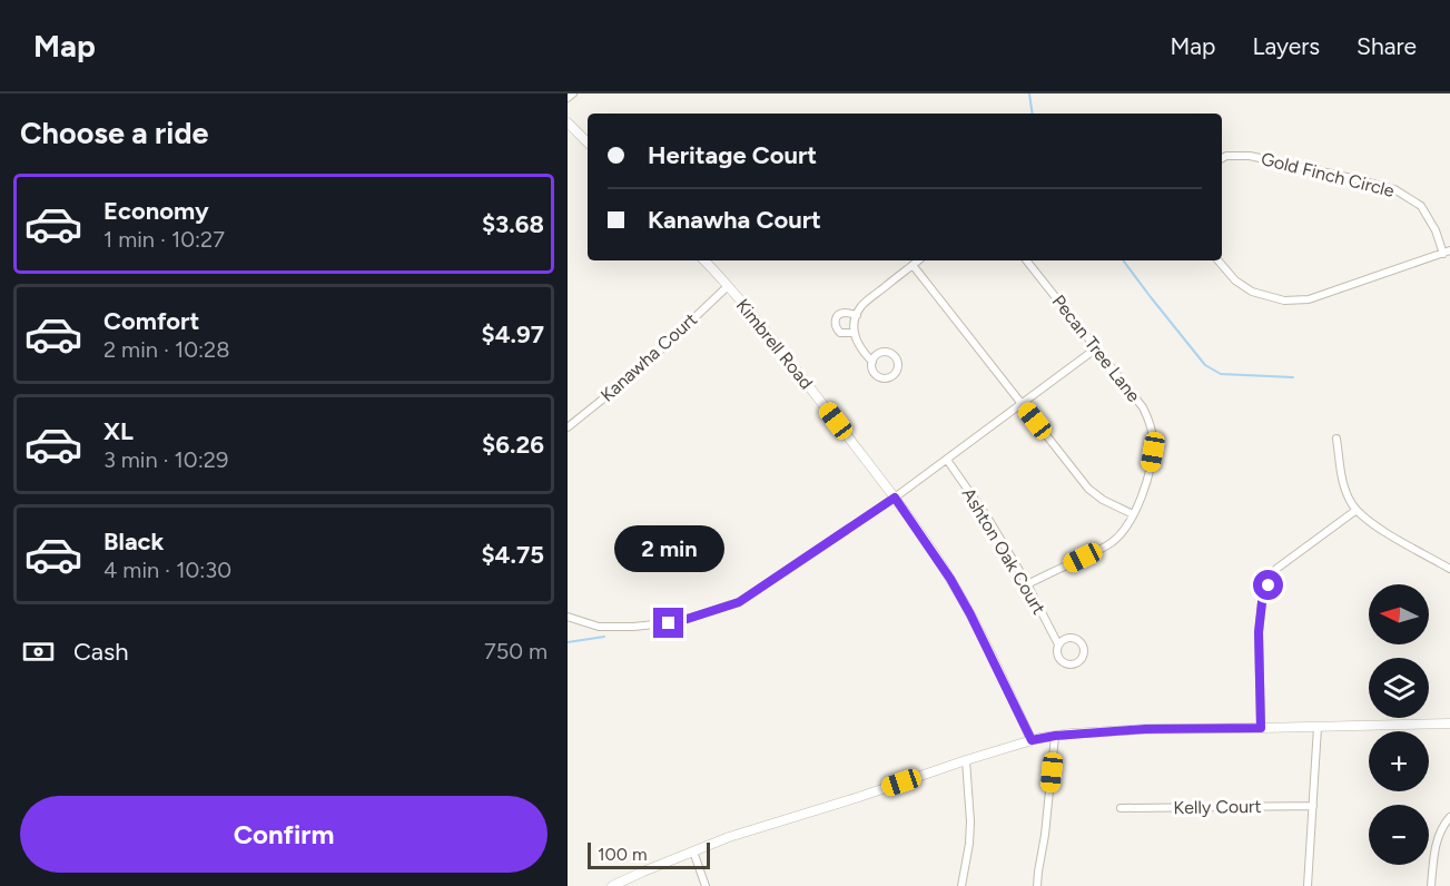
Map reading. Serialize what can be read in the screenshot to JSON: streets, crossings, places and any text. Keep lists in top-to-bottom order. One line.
{"streets":{"street":["Gold Finch Circle","Kimbrell Road","Pecan Tree Lane","Kanawha Court","Ashton Oak Court","Kelly Court"]},"crossings":[["Kimbrell Road","Kanawha Court"],["Pecan Tree Lane","Ashton Oak Court"]],"scale_bar":"100 m","north":"left","page":{"header":"Map","nav":["Map","Layers","Share"],"heading":"Choose a ride","banner":["Heritage Court","Kanawha Court"],"list":[{"name":"Economy","note":"1 min · 10:27","value":"$3.68"},{"name":"Comfort","note":"2 min · 10:28","value":"$4.97"},{"name":"XL","note":"3 min · 10:29","value":"$6.26"},{"name":"Black","note":"4 min · 10:30","value":"$4.75"}],"bubble":"2 min","map_buttons":["+","−"],"pay":["Cash","750 m"],"buttons":"Confirm","scale":"100 m"}}
